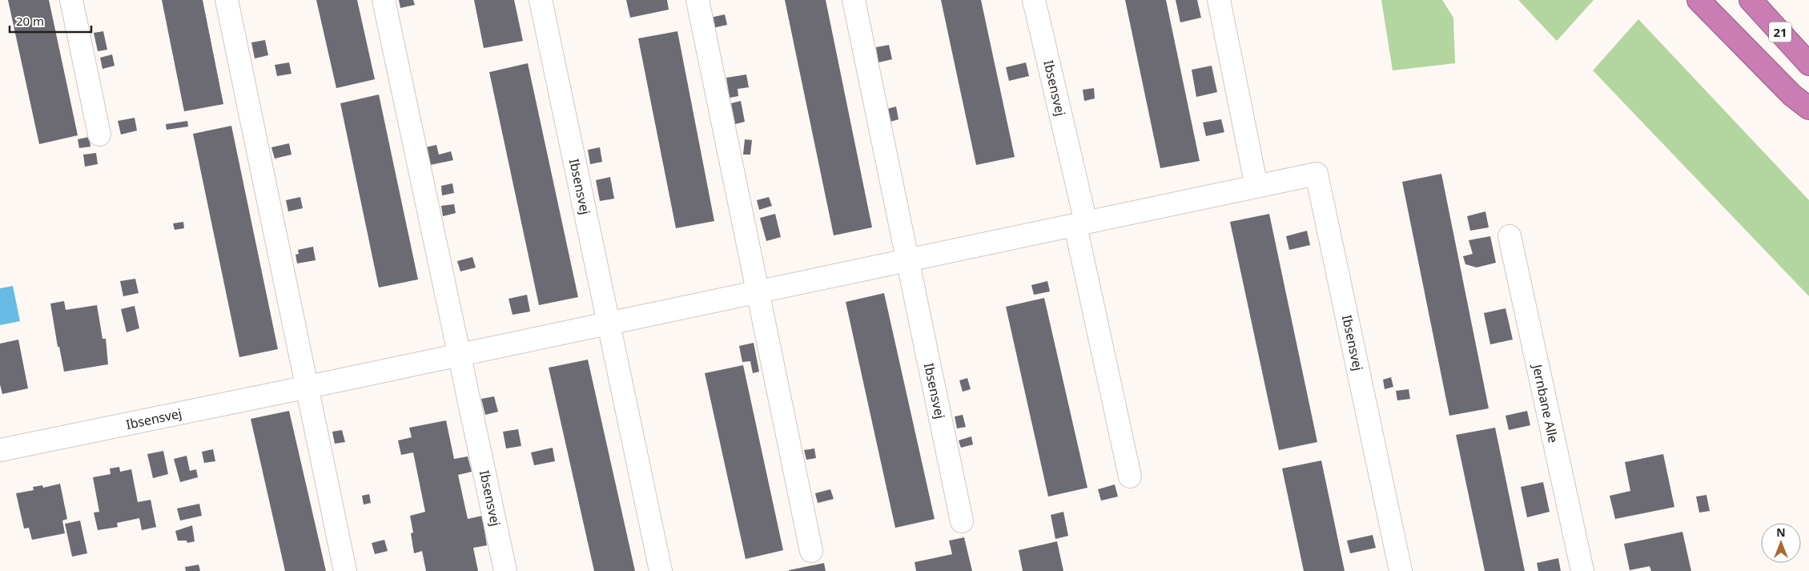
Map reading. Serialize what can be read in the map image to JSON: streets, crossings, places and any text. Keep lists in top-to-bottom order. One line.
{"streets":{"highway":["21"],"street":["Ibsensvej","Jernbane Alle"]},"scale_bar":"20 m","north":"top"}
